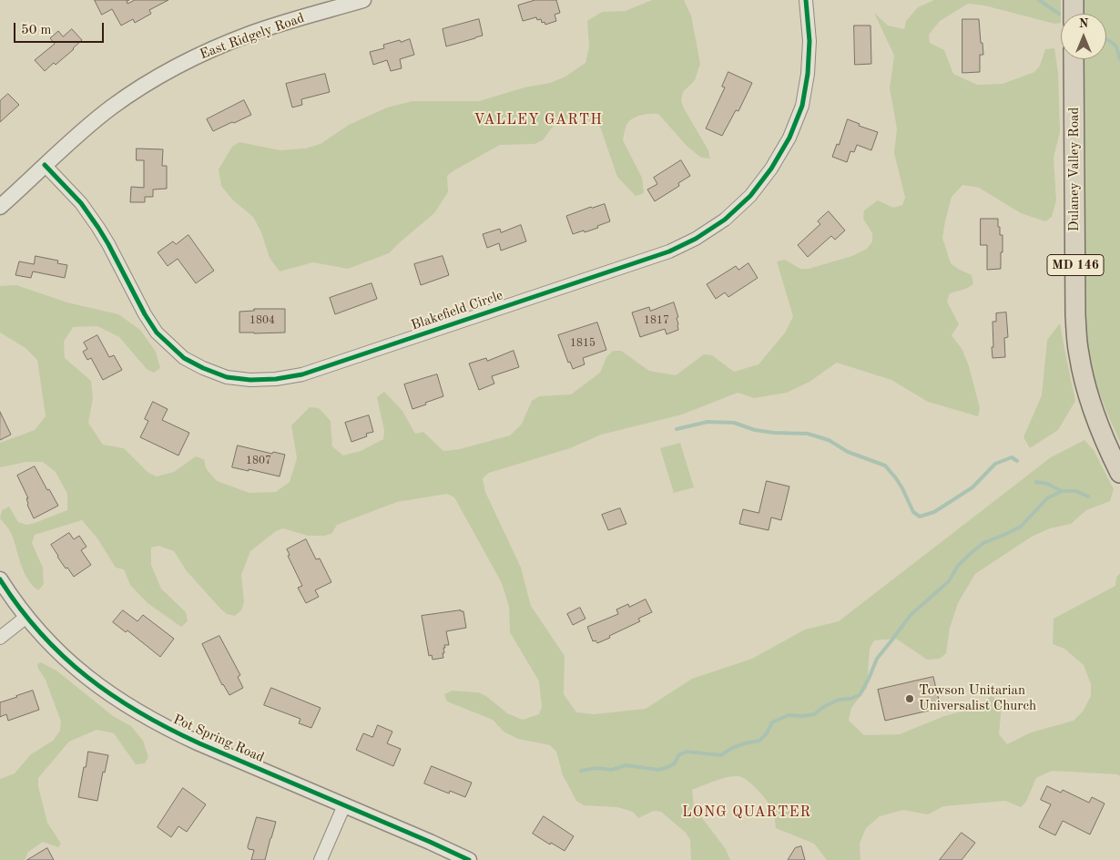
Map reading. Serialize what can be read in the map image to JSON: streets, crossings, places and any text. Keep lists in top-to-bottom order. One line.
{"streets":{"main road":["Dulaney Valley Road","MD 146"],"street":["East Ridgely Road","Blakefield Circle","Pot Spring Road"]},"crossings":[["East Ridgely Road","Blakefield Circle"]],"districts":["VALLEY GARTH","LONG QUARTER"],"places":["Towson Unitarian Universalist Church"],"house_numbers":["1804","1817","1815","1807"],"scale_bar":"50 m","north":"top"}
